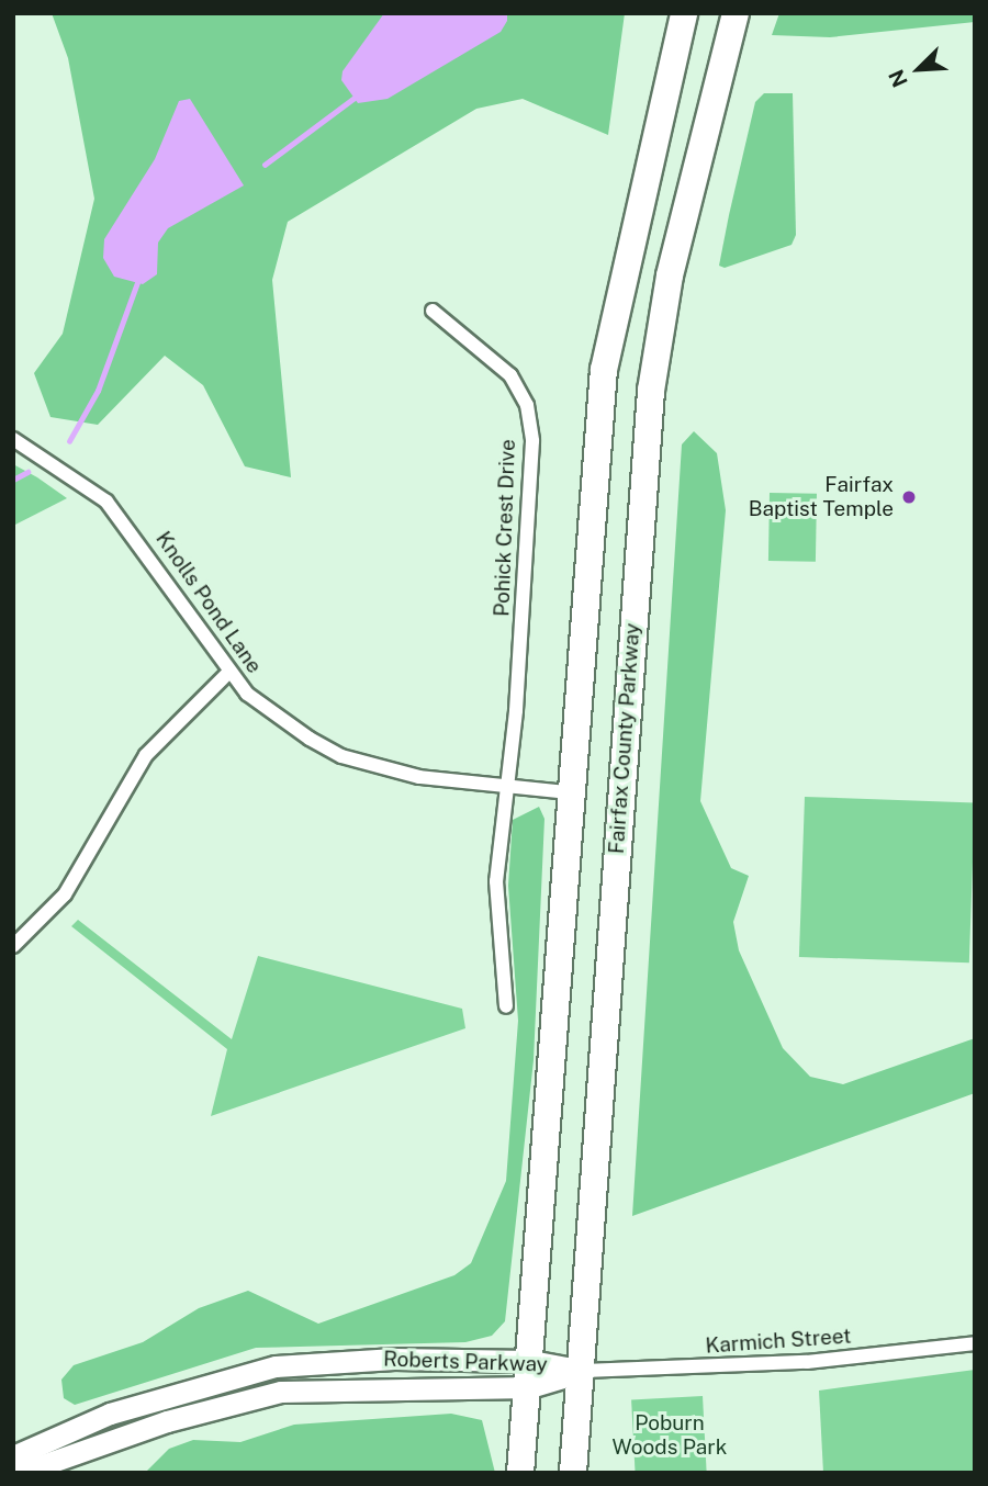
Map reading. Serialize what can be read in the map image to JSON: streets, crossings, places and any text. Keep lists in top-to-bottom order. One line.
{"streets":{"highway":["Fairfax County Parkway"],"main road":["Roberts Parkway"],"street":["Pohick Crest Drive","Knolls Pond Lane","Karmich Street"]},"crossings":[["Pohick Crest Drive","Knolls Pond Lane"],["Fairfax County Parkway","Karmich Street"],["Fairfax County Parkway","Roberts Parkway"],["Karmich Street","Roberts Parkway"]],"parks":["Poburn Woods Park"],"places":["Fairfax Baptist Temple"],"north":"bottom left"}
